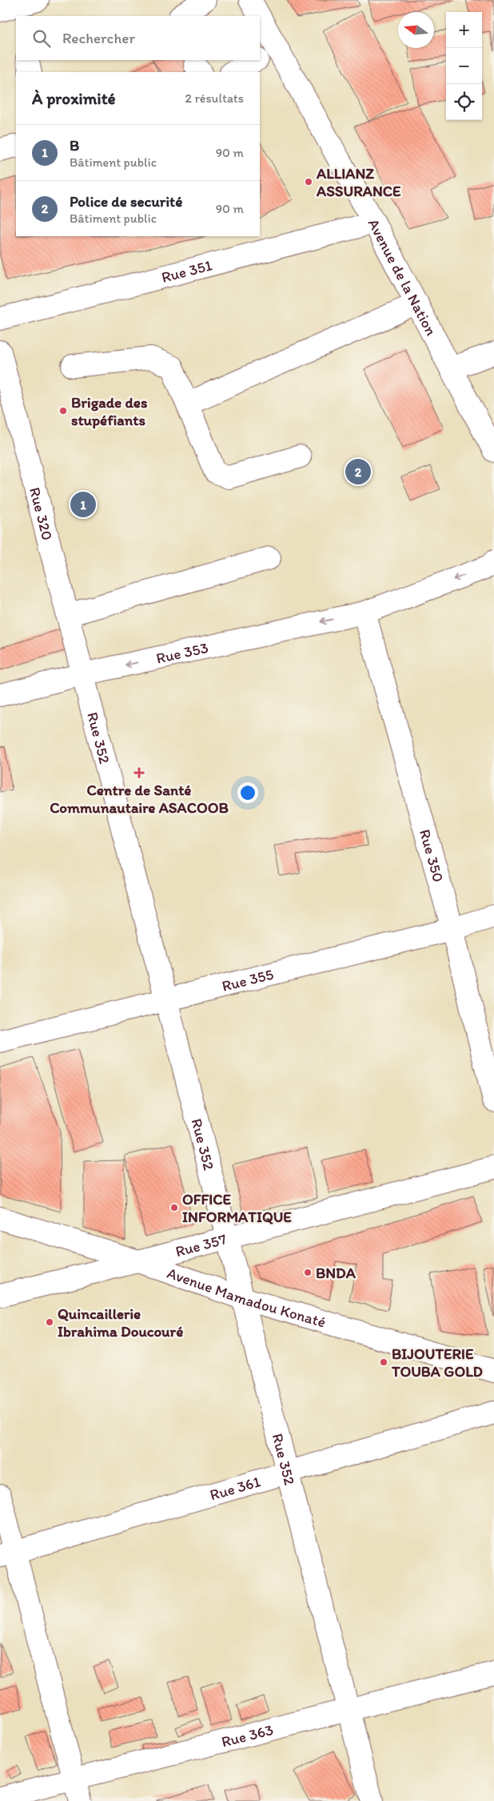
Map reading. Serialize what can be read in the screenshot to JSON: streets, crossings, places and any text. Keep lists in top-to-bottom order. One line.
{"streets":{"street":["Rue 351","Avenue de la Nation","Rue 320","Rue 353","Rue 352","Rue 350","Rue 355","Rue 357","Avenue Mamadou Konaté","Rue 361","Rue 363"]},"crossings":[["Rue 351","Avenue de la Nation"],["Rue 320","Rue 353"],["Rue 320","Rue 352"],["Rue 353","Rue 352"],["Rue 353","Rue 350"],["Rue 352","Rue 355"],["Rue 352","Rue 357"],["Rue 352","Avenue Mamadou Konaté"],["Rue 352","Rue 361"],["Rue 352","Rue 363"],["Rue 350","Rue 355"],["Rue 357","Avenue Mamadou Konaté"]],"places":{"other":["ALLIANZ ASSURANCE","Brigade des stupéfiants","OFFICE INFORMATIQUE","BNDA","Quincaillerie Ibrahima Doucouré","BIJOUTERIE TOUBA GOLD"],"health":["Centre de Santé Communautaire ASACOOB"]},"north":"left","page":{"map_buttons":["+","−"],"search":"Rechercher","heading":["À proximité","2 résultats"],"list":[{"mark":"1","name":"B","note":"Bâtiment public","value":"90 m"},{"mark":"2","name":"Police de securité","note":"Bâtiment public","value":"90 m"}],"pins":["2","1"]}}
